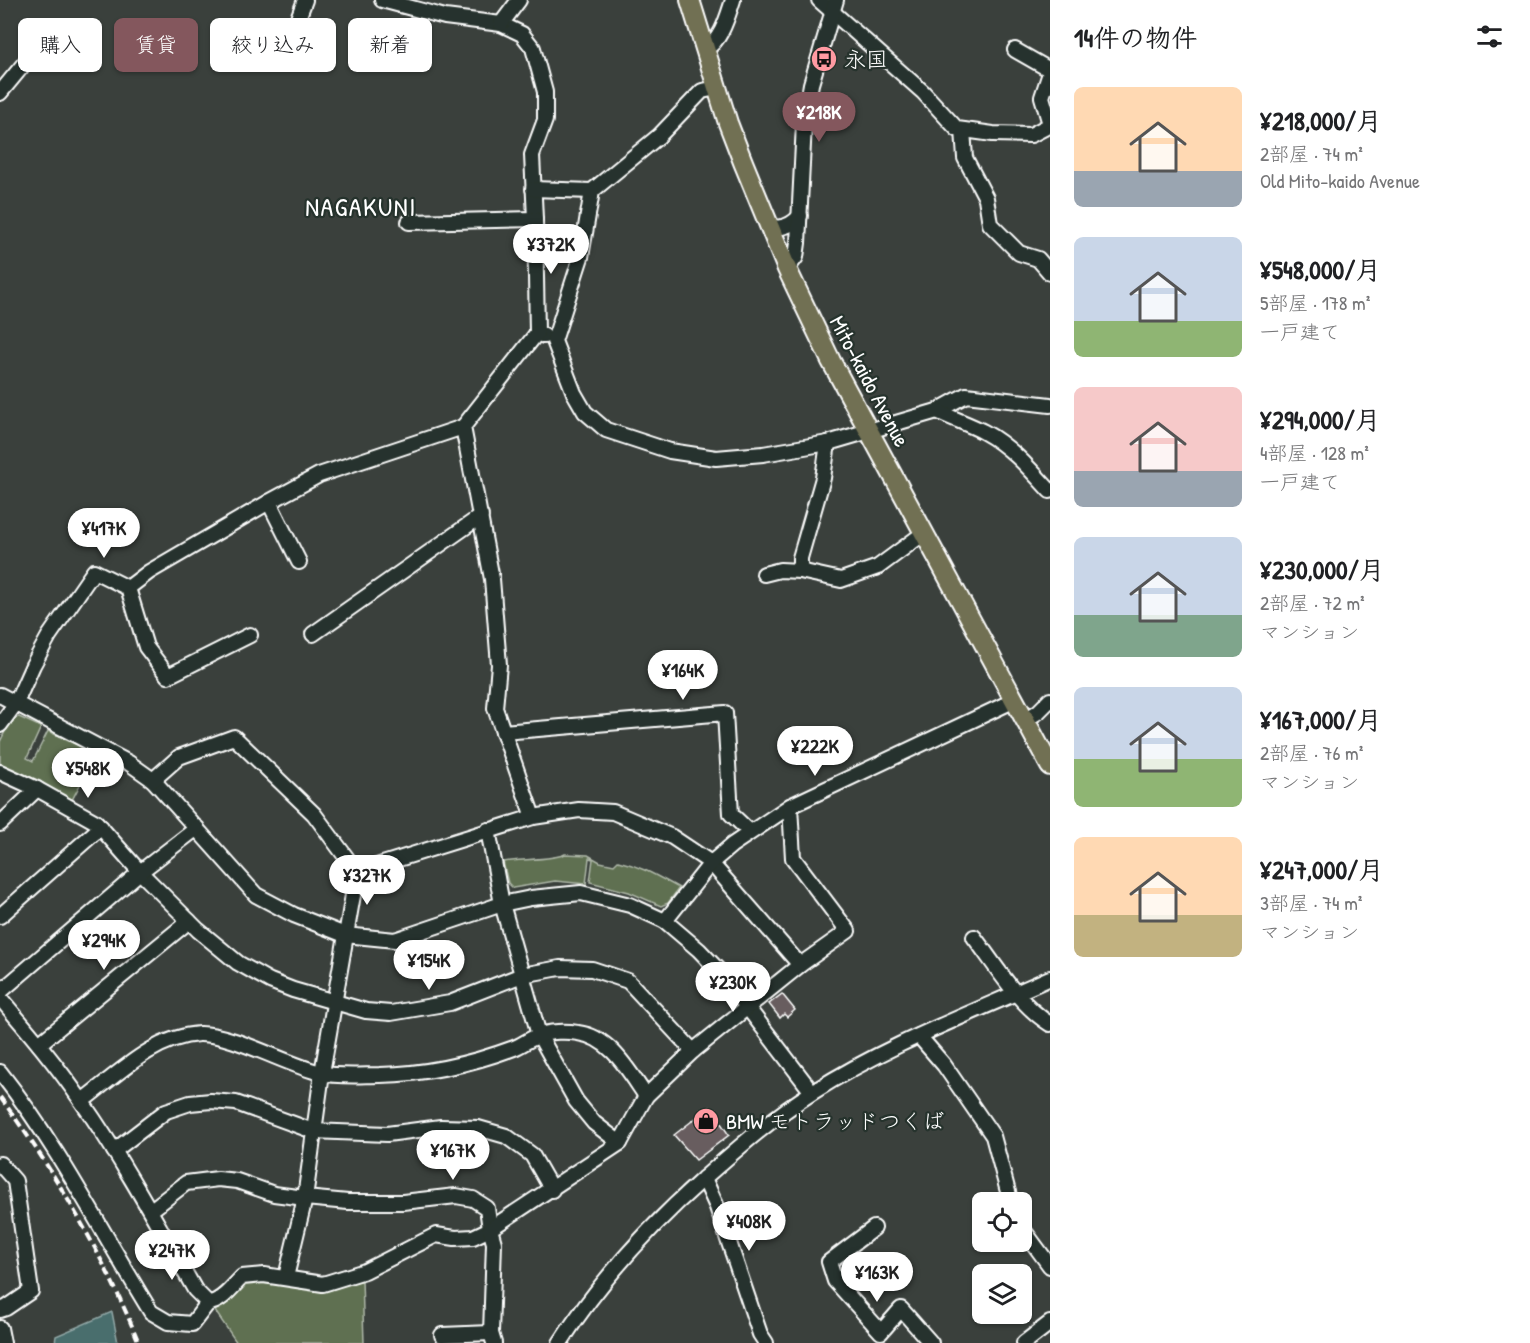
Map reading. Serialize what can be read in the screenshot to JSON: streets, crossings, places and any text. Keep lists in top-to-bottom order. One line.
{"streets":{"highway":["Mito-kaido Avenue"]},"districts":["NAGAKUNI"],"places":{"bus stop":["永国"],"shop":["BMW モトラッドつくば"]},"page":{"heading":"14件の物件","chip":["購入","賃貸","絞り込み","新着"],"list":[{"name":"¥218,000/月","note":"2部屋 · 74 m² · Old Mito-kaido Avenue"},{"name":"¥548,000/月","note":"5部屋 · 178 m² · 一戸建て"},{"name":"¥294,000/月","note":"4部屋 · 128 m² · 一戸建て"},{"name":"¥230,000/月","note":"2部屋 · 72 m² · マンション"},{"name":"¥167,000/月","note":"2部屋 · 76 m² · マンション"},{"name":"¥247,000/月","note":"3部屋 · 74 m² · マンション"}],"price":["¥218K","¥372K","¥417K","¥164K","¥222K","¥548K","¥327K","¥294K","¥154K","¥230K","¥167K","¥408K","¥247K","¥163K"]}}
